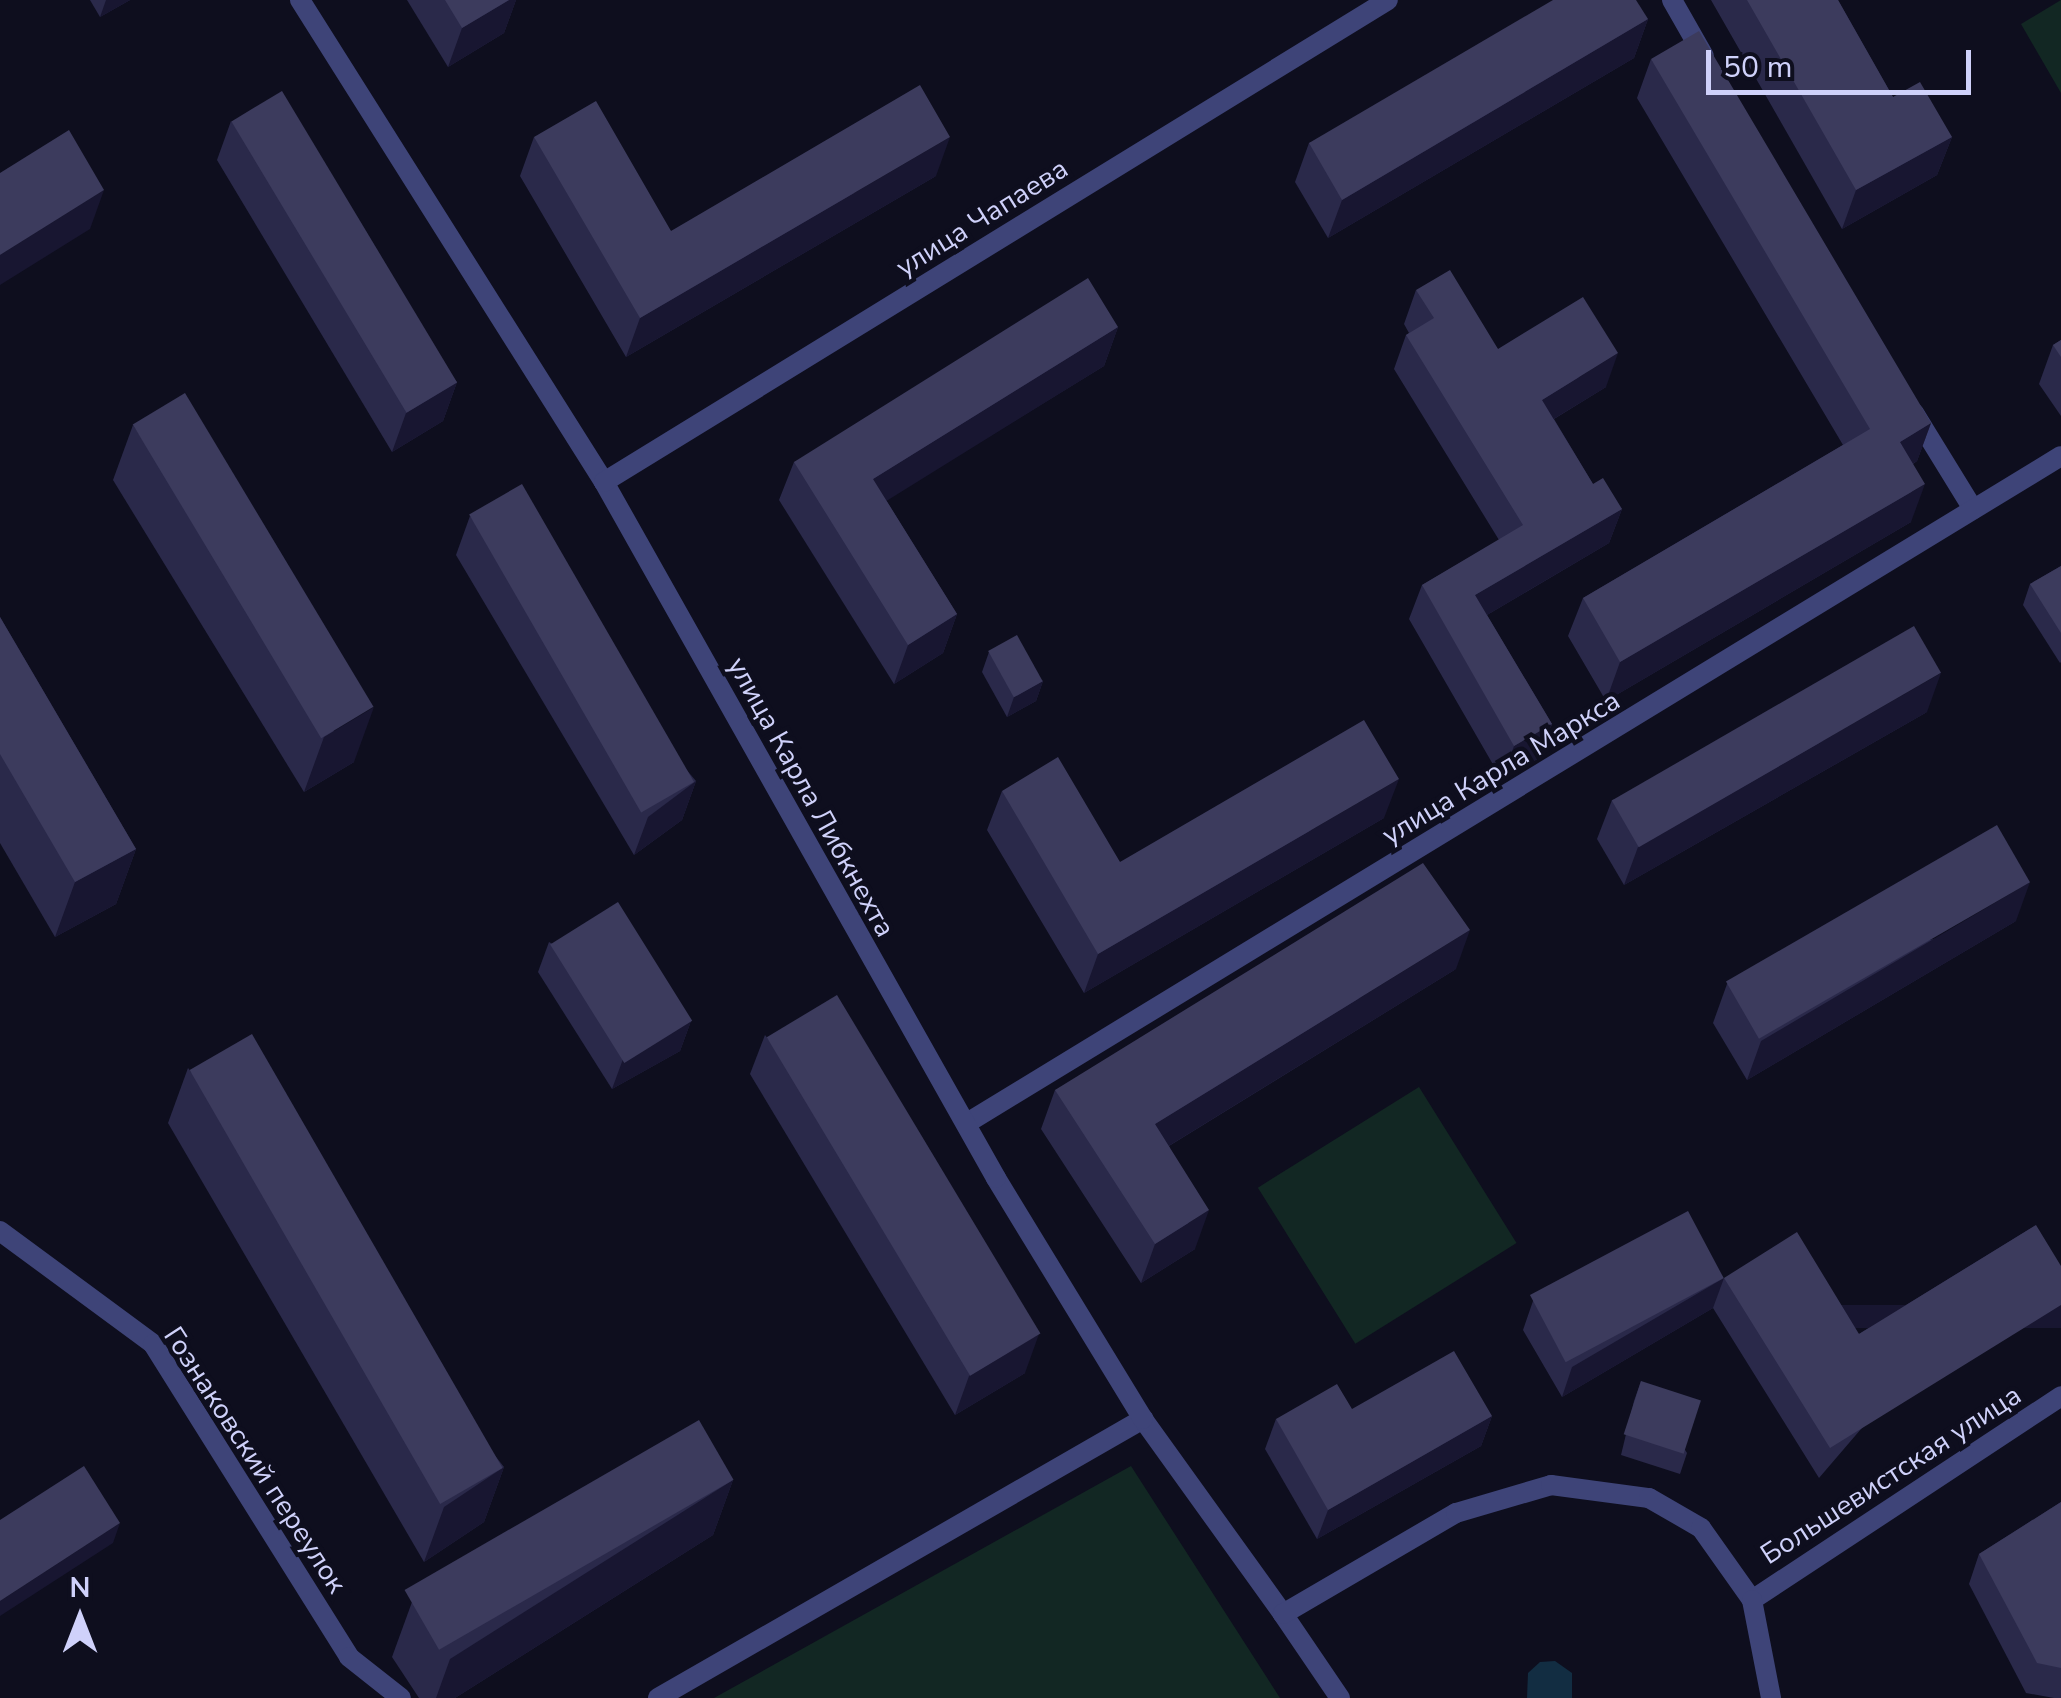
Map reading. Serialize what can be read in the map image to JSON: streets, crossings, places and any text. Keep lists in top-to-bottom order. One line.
{"streets":{"street":["улица Чапаева","улица Карла Маркса","улица Карла Либкнехта","Гознаковский переулок","Большевистская улица"]},"crossings":[["улица Чапаева","улица Карла Либкнехта"],["улица Карла Маркса","улица Карла Либкнехта"]],"scale_bar":"50 m","north":"top"}
